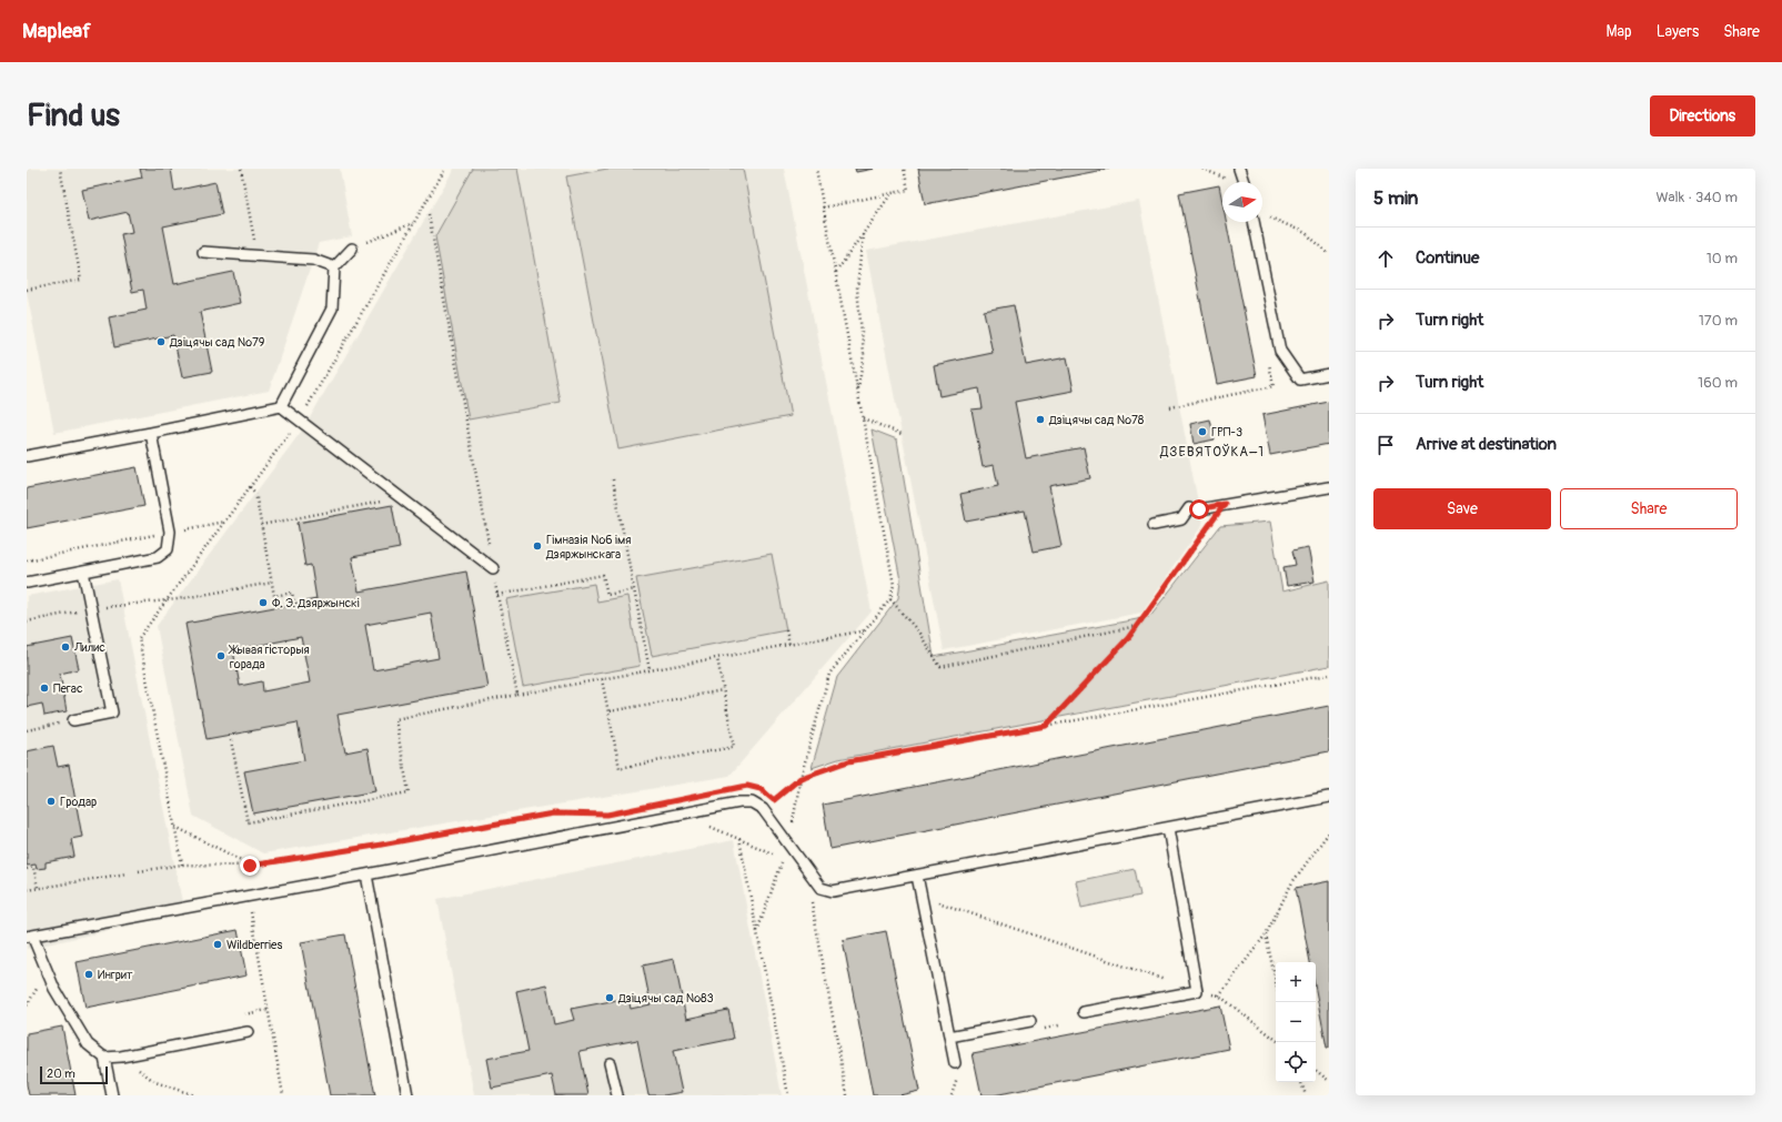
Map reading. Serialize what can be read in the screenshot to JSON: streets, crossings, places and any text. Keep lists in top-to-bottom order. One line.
{"districts":["ДЗЕВЯТОЎКА–1"],"places":["Дзіцячы сад №79","Дзіцячы сад №78","ГРП-3","Гімназія №6 імя Дзяржынскага","Ф. Э. Дзяржынскі","Лилис","Жывая гісторыя горада","Пегас","Гродар","Wildberries","Ингрит","Дзіцячы сад №83"],"scale_bar":"20 m","north":"right","page":{"header":"Mapleaf","nav":["Map","Layers","Share"],"buttons":["Directions",["Save","Share"]],"title":"Find us","heading":["5 min","Walk · 340 m"],"list":[["Continue","10 m"],["Turn right","170 m"],["Turn right","160 m"],"Arrive at destination"],"map_buttons":["+","−"],"scale":"20 m"}}
